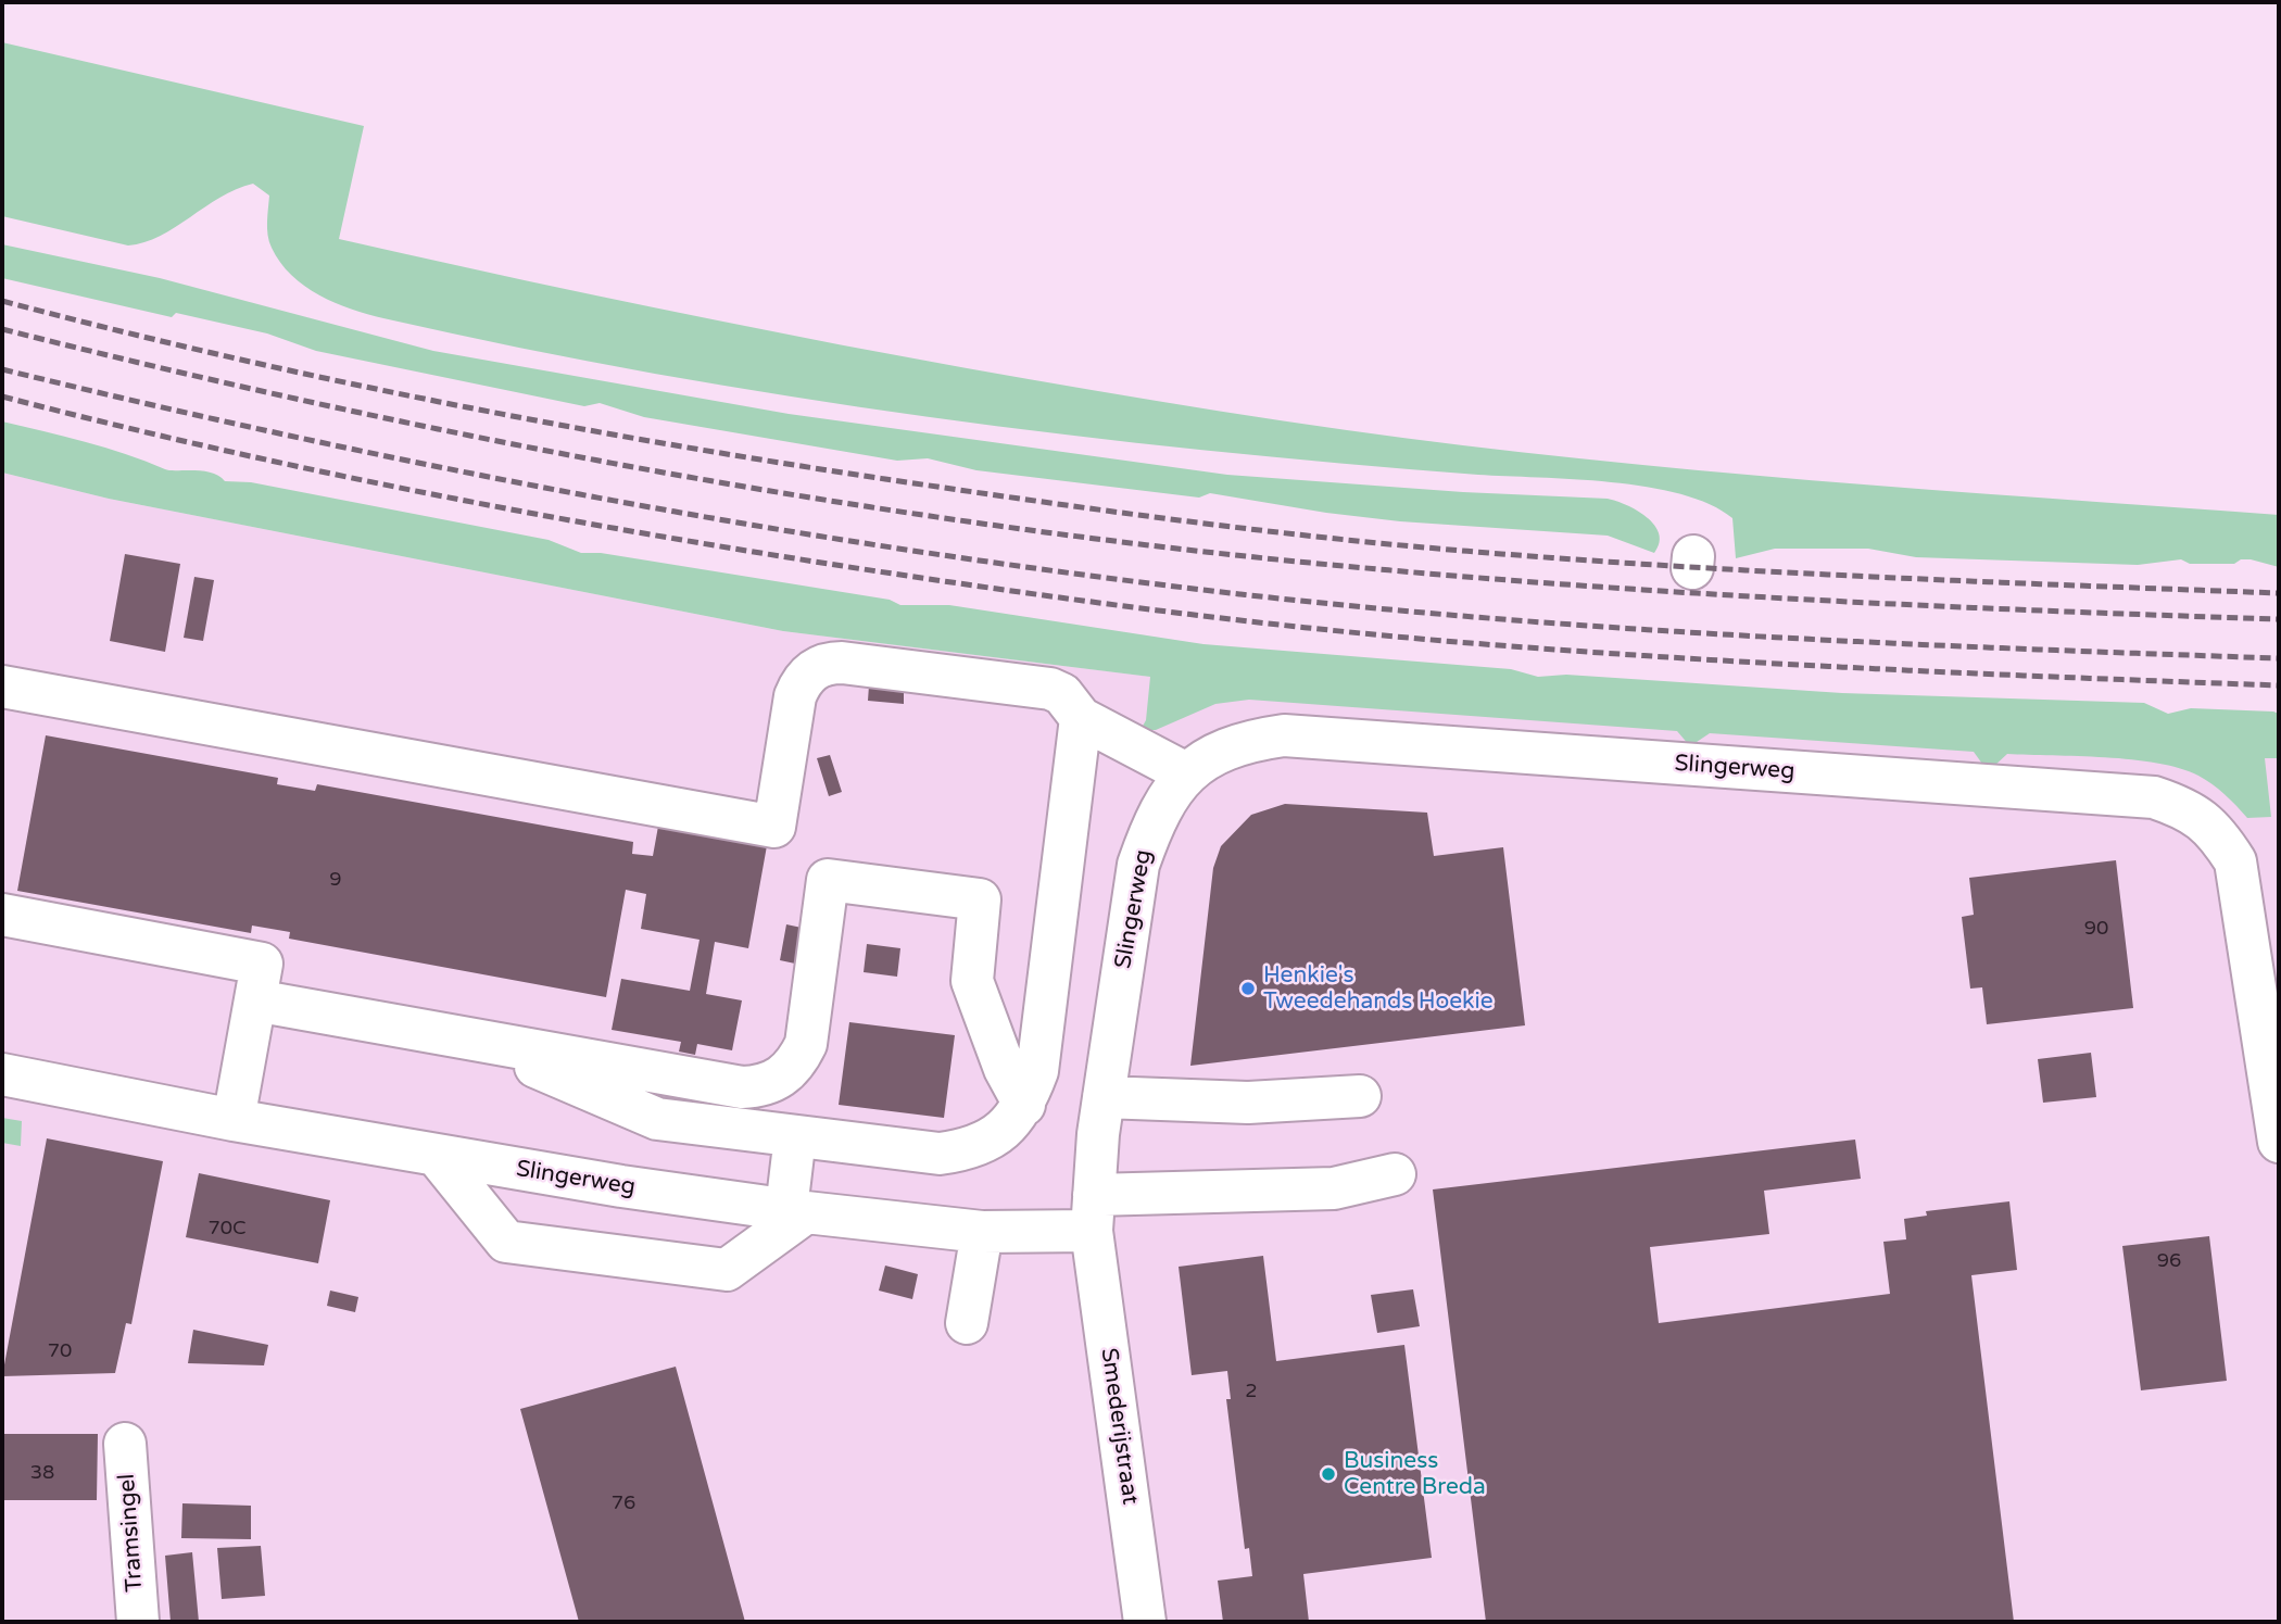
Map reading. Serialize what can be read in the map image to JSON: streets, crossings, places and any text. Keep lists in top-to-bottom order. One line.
{"streets":{"street":["Slingerweg","Smederijstraat","Tramsingel"]},"crossings":[["Slingerweg","Smederijstraat"]],"places":["Henkie's Tweedehands Hoekie","Business Centre Breda"],"house_numbers":["9","90","70C","96","70","2","38","76"]}
